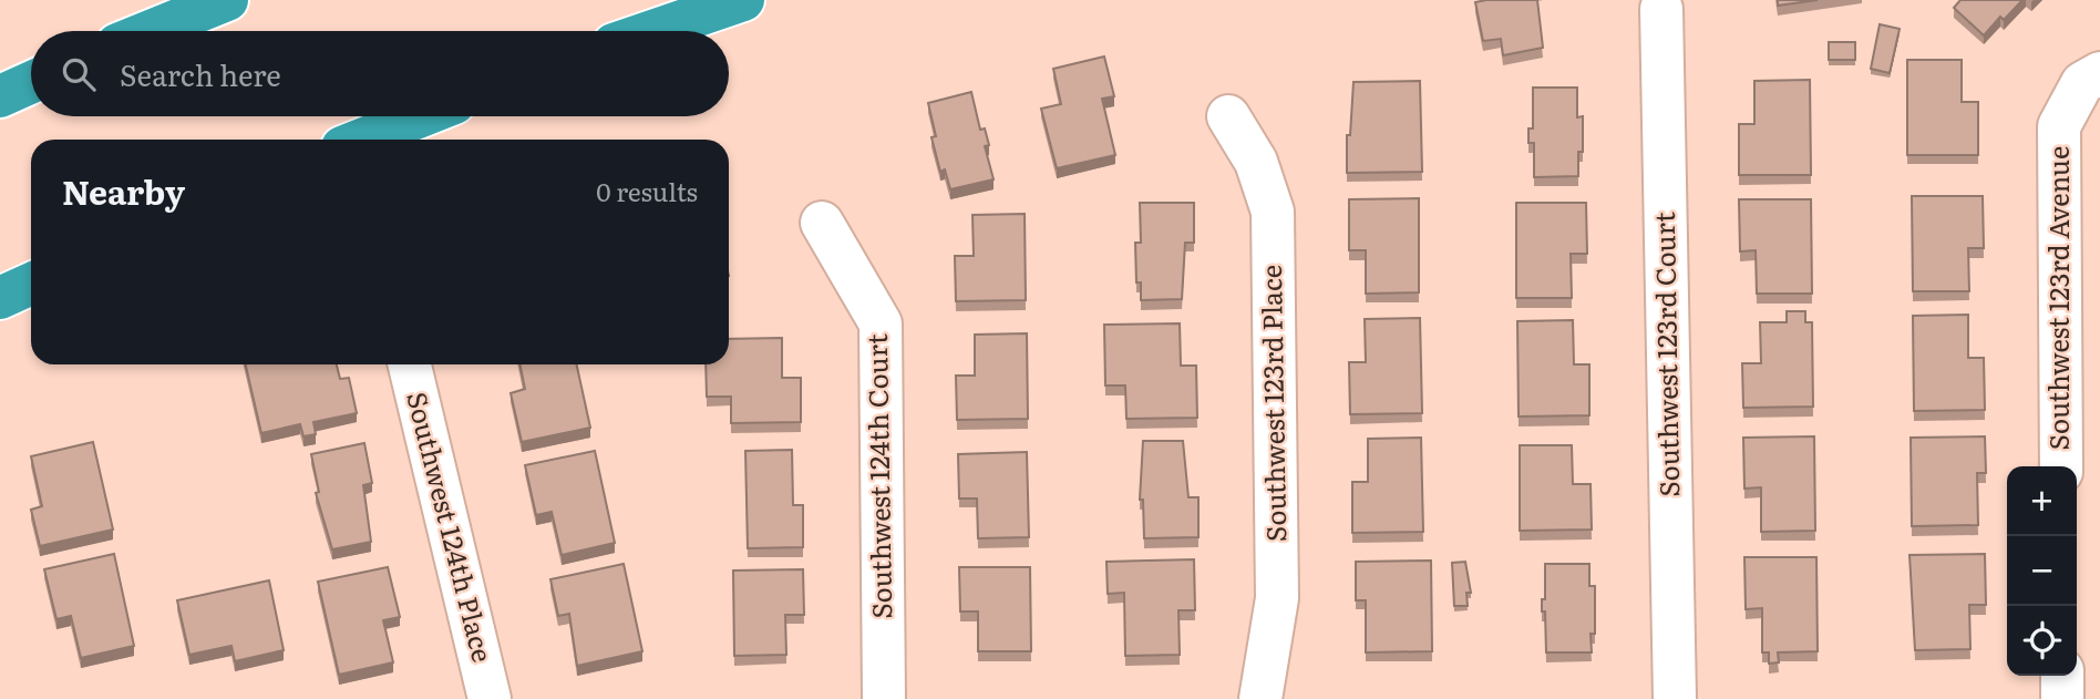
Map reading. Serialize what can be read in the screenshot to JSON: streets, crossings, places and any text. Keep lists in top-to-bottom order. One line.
{"streets":{"street":["Southwest 123rd Avenue","Southwest 123rd Court","Southwest 123rd Place","Southwest 124th Court","Southwest 124th Place"]},"page":{"search":"Search here","heading":["Nearby","0 results"],"map_buttons":["+","−"]}}
